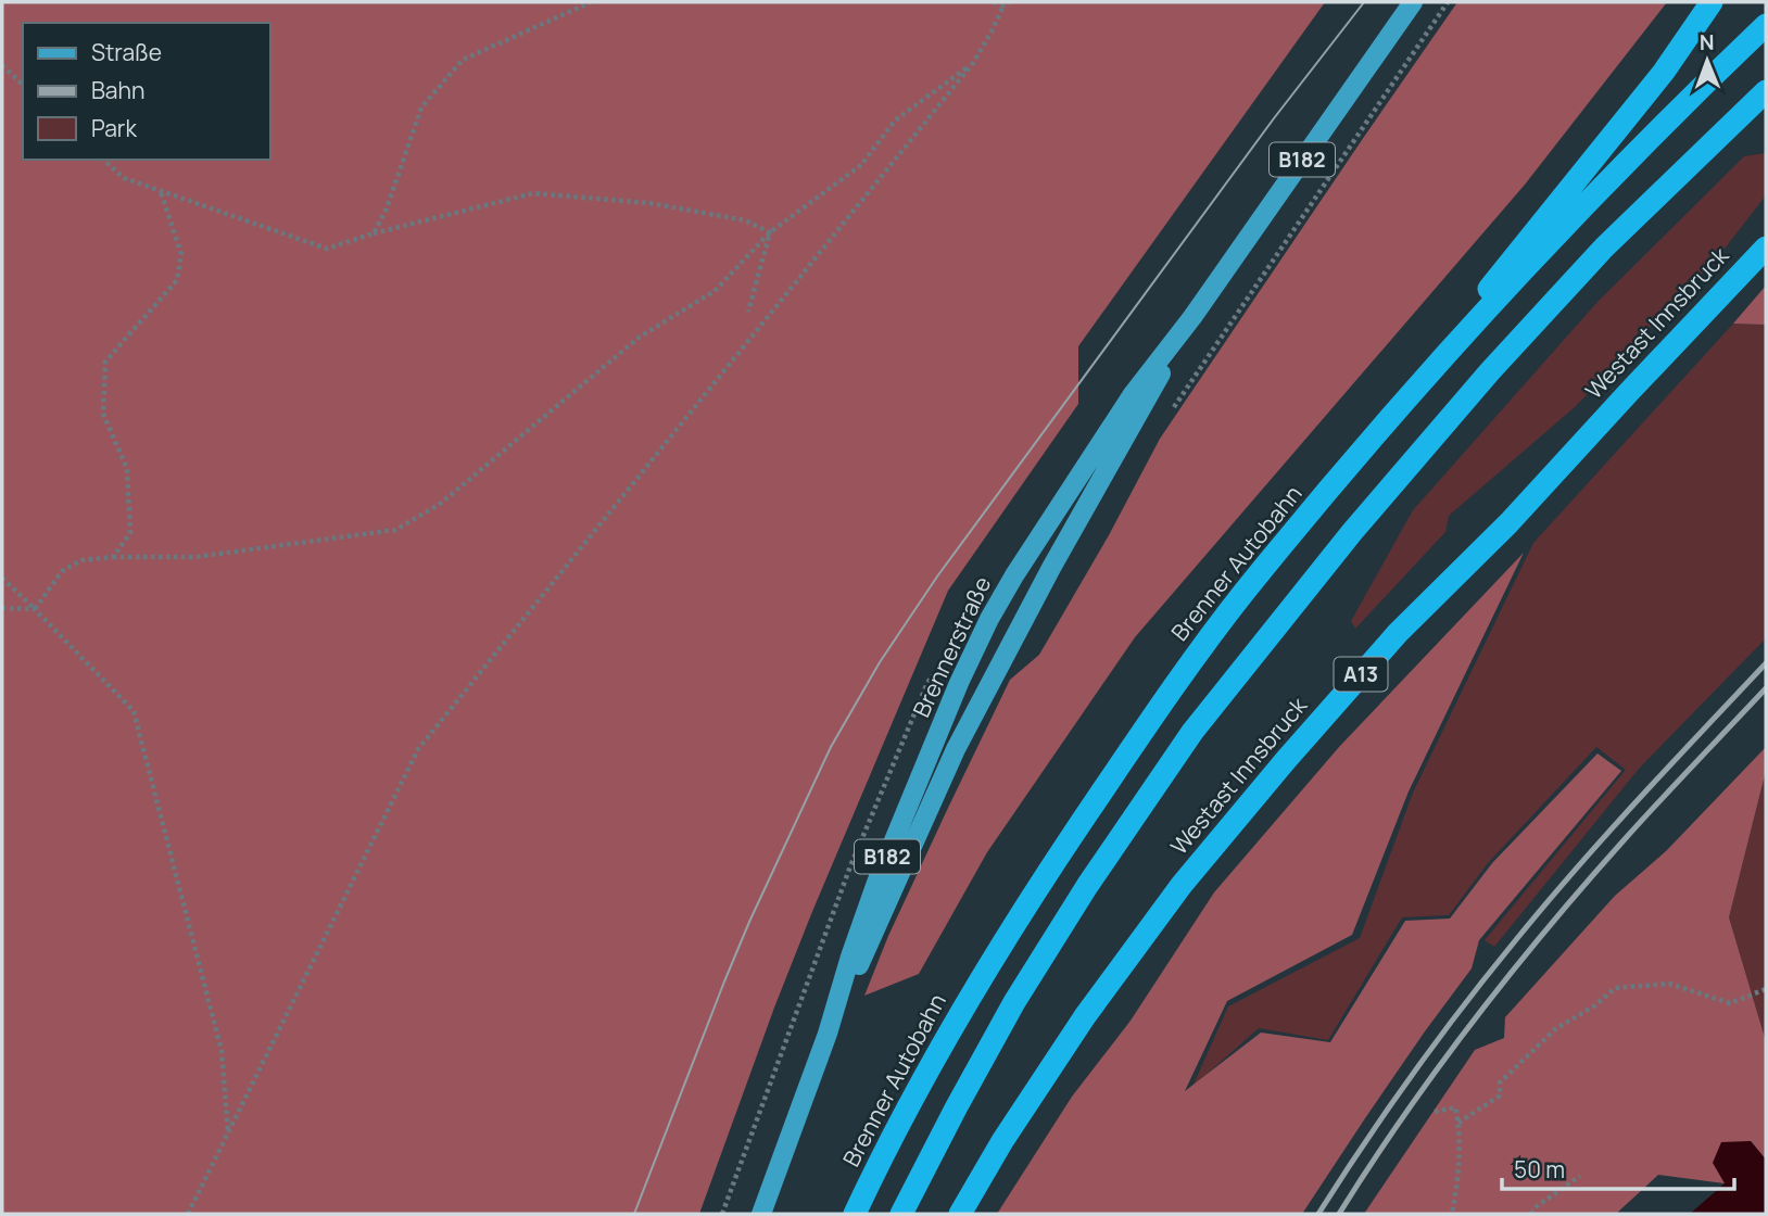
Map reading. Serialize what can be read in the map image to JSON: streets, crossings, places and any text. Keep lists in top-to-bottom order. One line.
{"streets":{"highway":["Westast Innsbruck","Brenner Autobahn","A13"],"main road":["B182","Brennerstraße"]},"legend":["Straße","Bahn","Park"],"scale_bar":"50 m","north":"top"}
